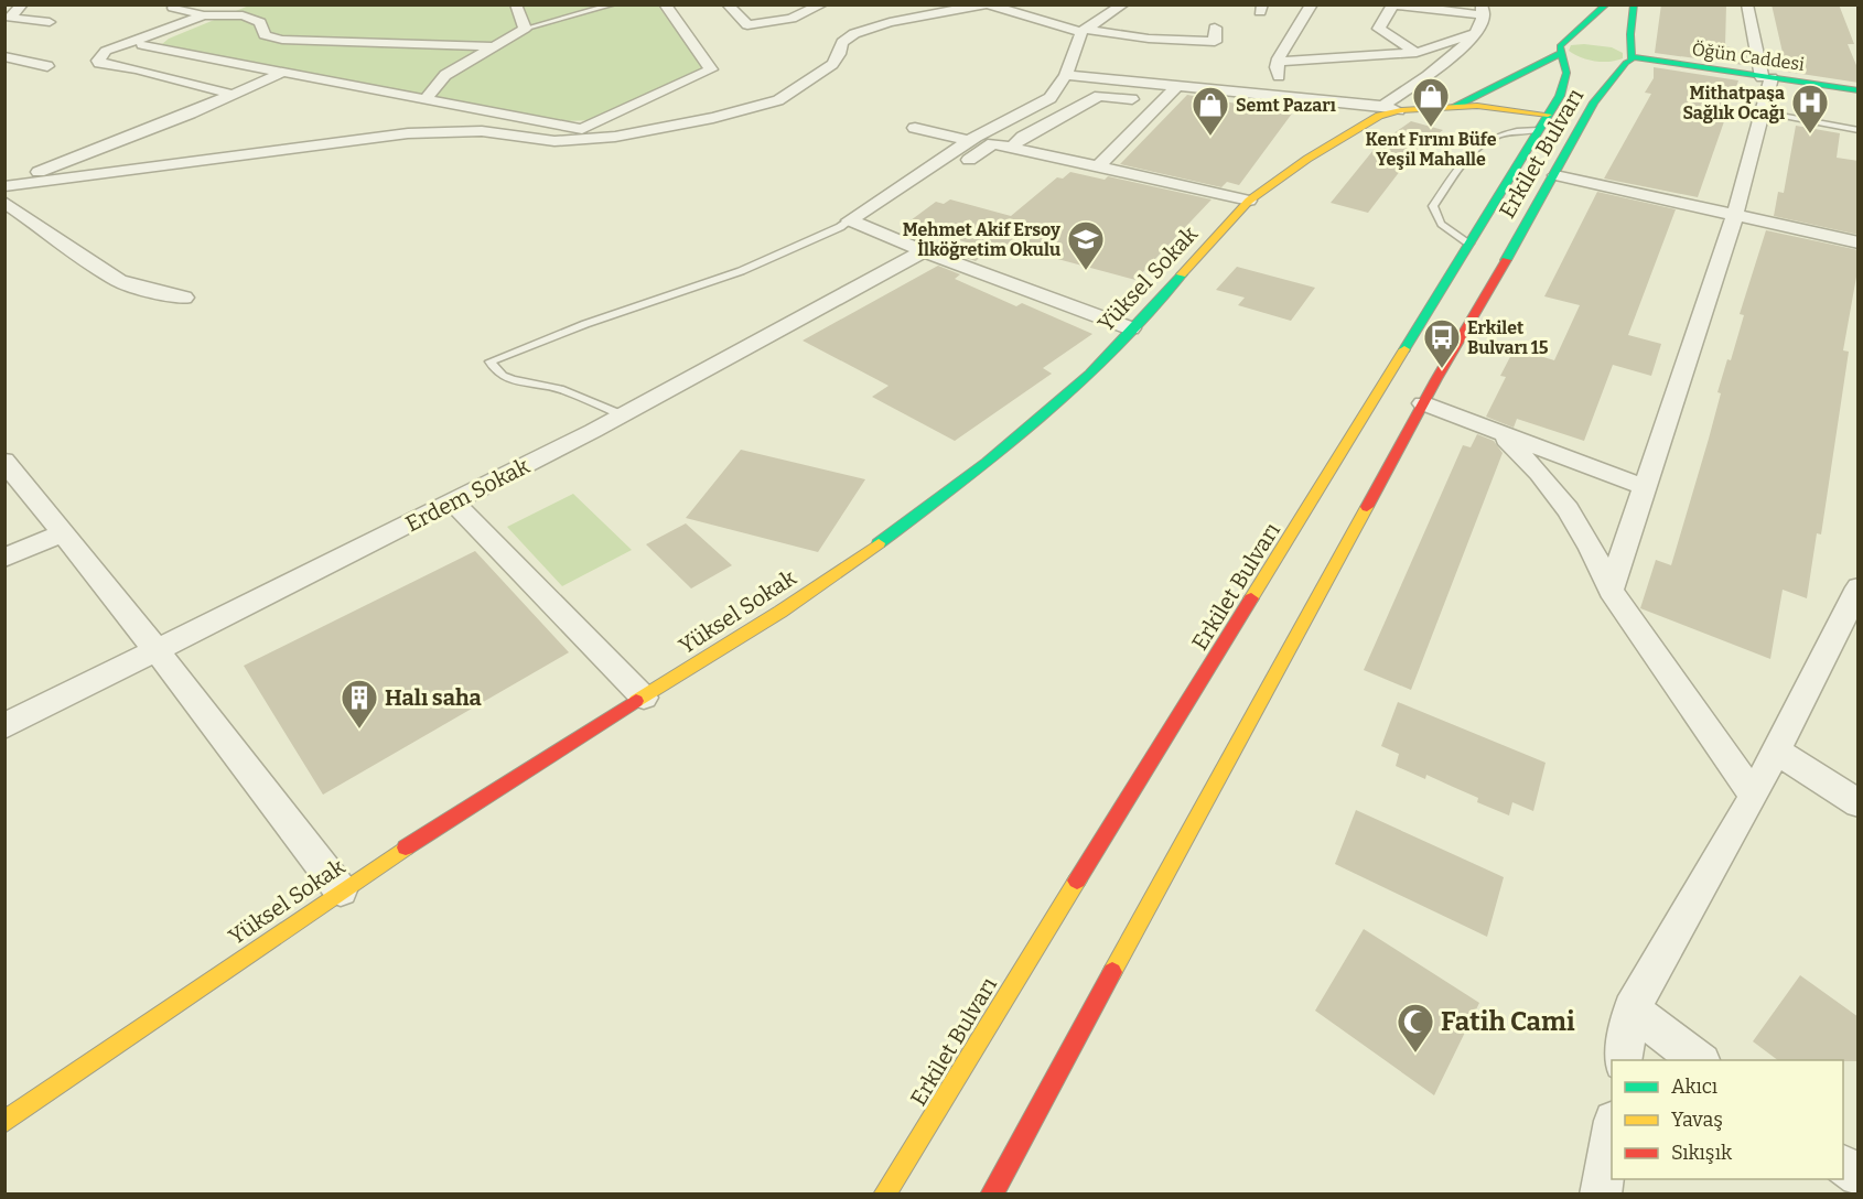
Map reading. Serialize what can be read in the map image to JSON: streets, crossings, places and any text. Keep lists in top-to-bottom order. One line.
{"streets":{"main road":["Öğün Caddesi","Erkilet Bulvarı","Yüksel Sokak"],"street":["Erdem Sokak"]},"crossings":[["Öğün Caddesi","Erkilet Bulvarı"],["Erkilet Bulvarı","Yüksel Sokak"]],"places":{"shop":["Kent Fırını Büfe Yeşil Mahalle","Semt Pazarı"],"hospital":["Mithatpaşa Sağlık Ocağı"],"school or university":["Mehmet Akif Ersoy İlköğretim Okulu"],"bus stop":["Erkilet Bulvarı 15"],"building":["Halı saha"],"mosque":["Fatih Cami"]},"legend":["Akıcı","Yavaş","Sıkışık"]}
